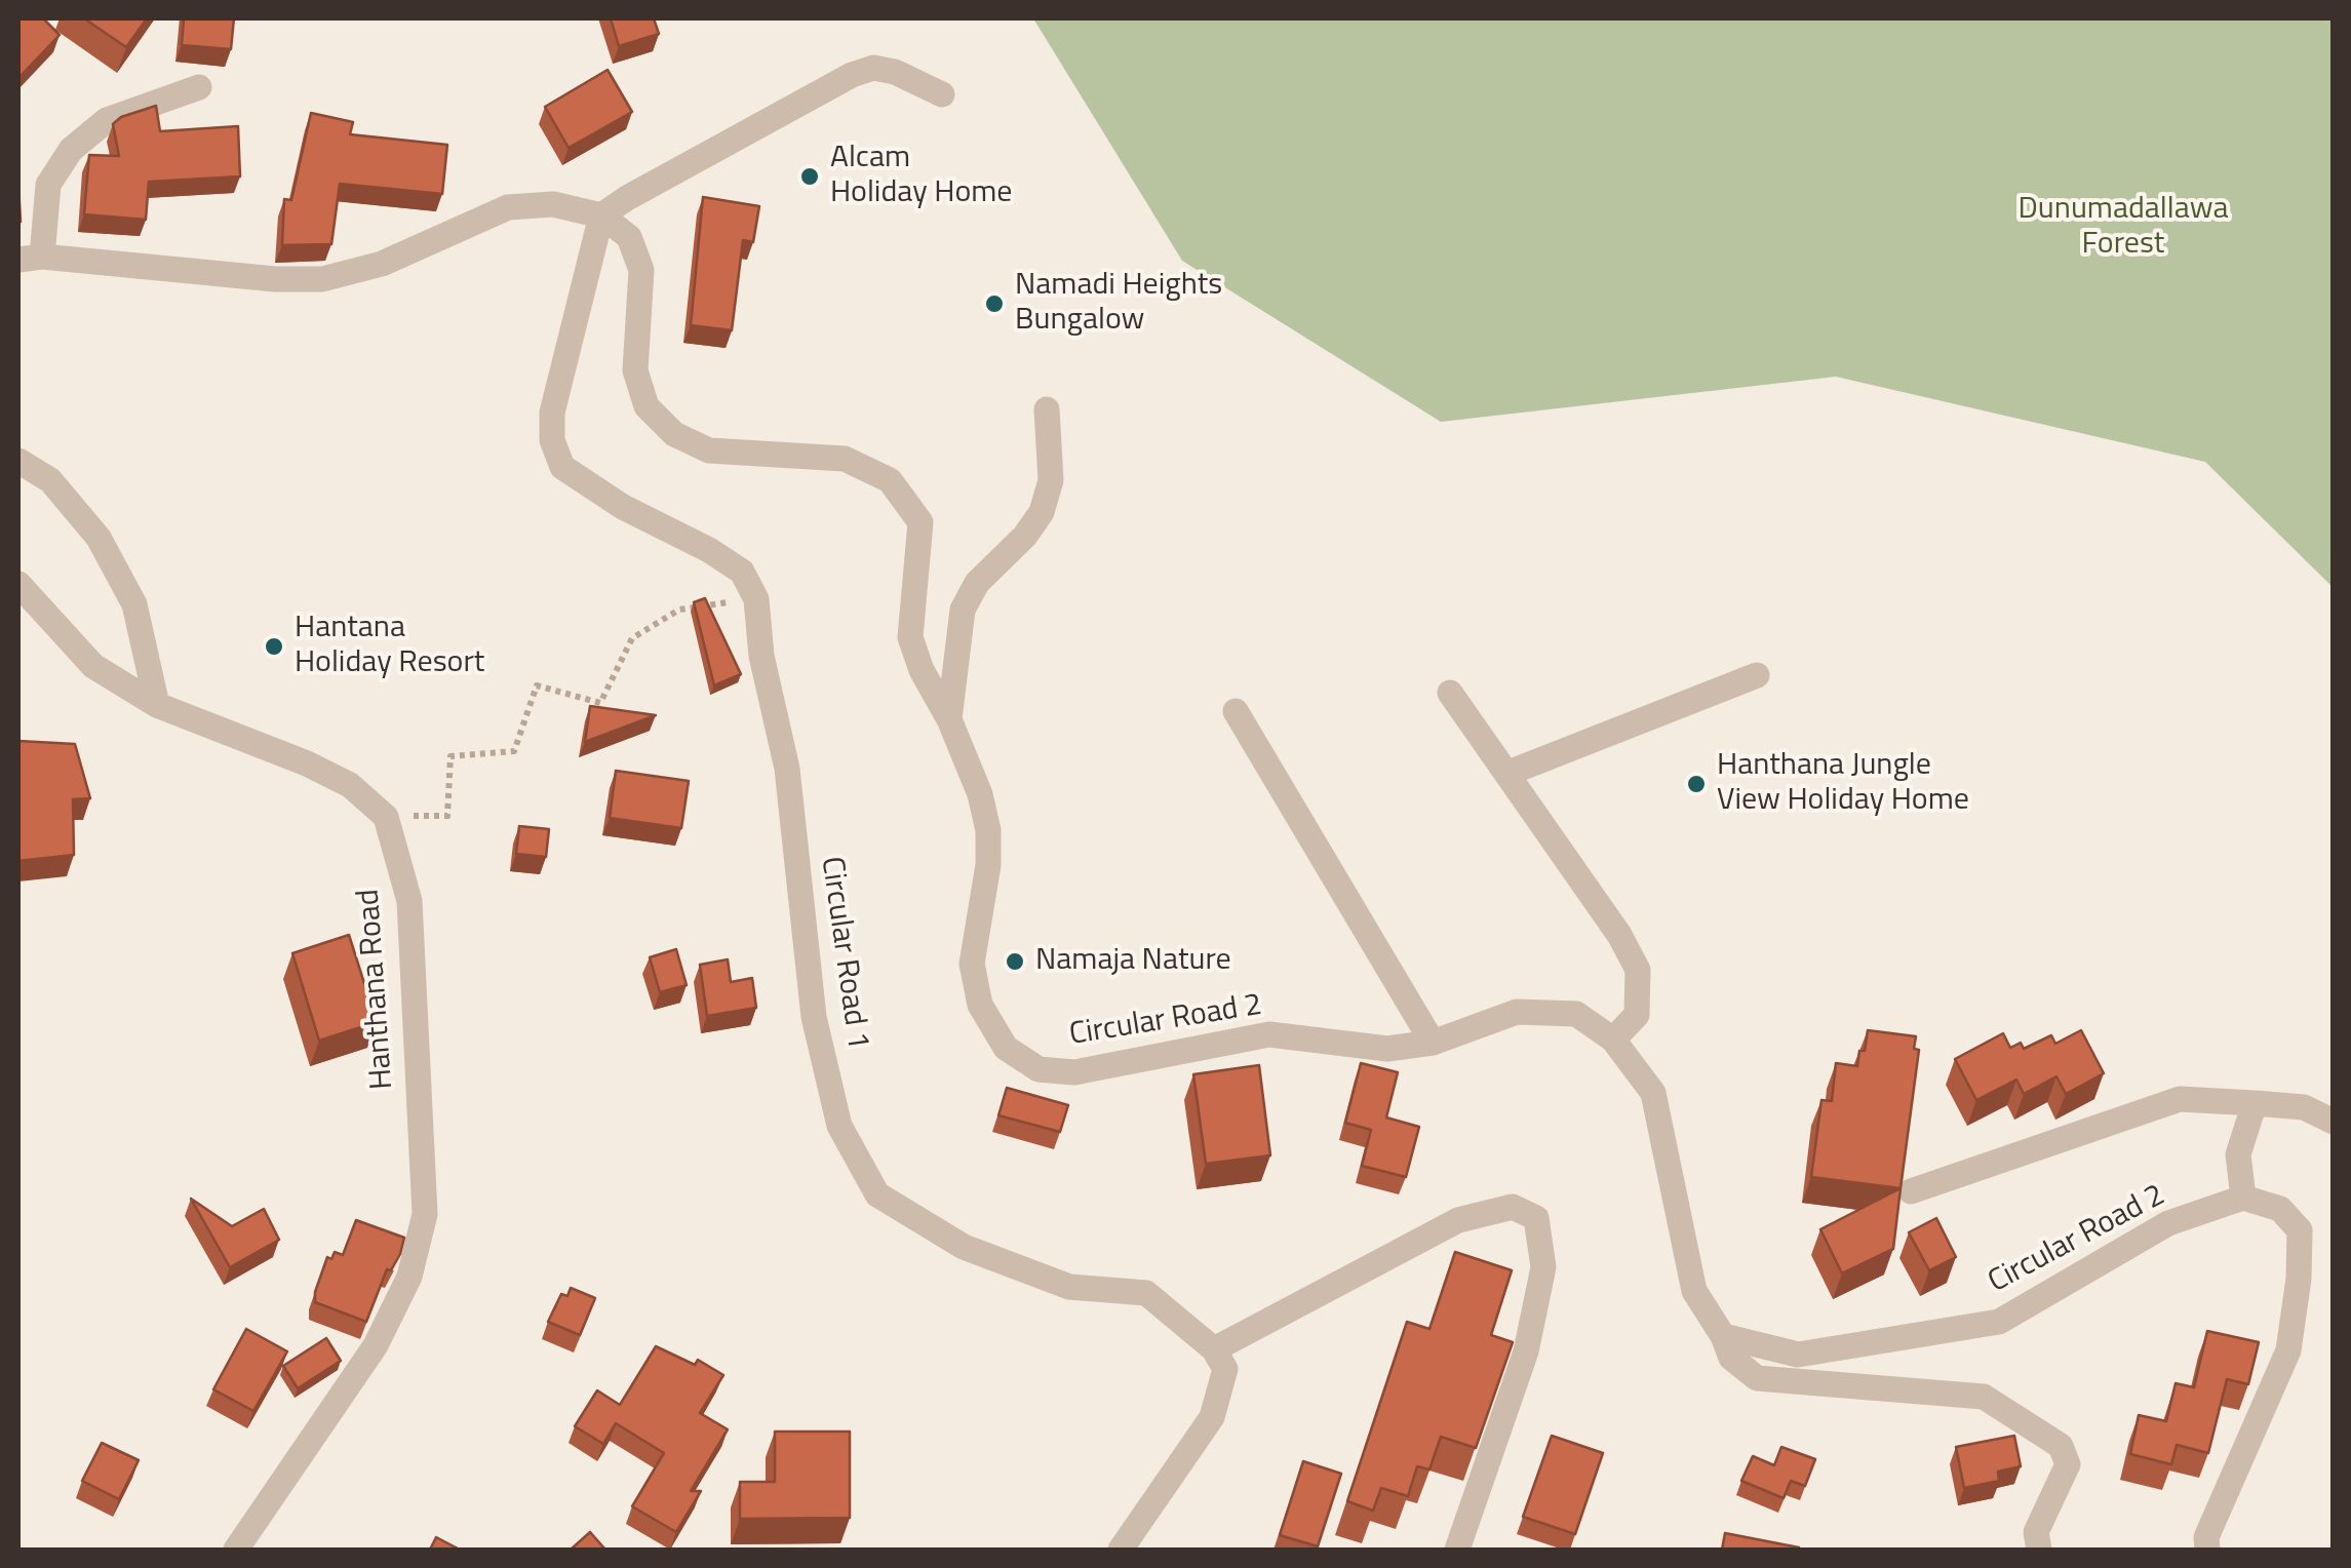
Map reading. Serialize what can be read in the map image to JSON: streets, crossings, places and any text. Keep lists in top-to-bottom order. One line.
{"streets":{"street":["Circular Road 1","Hanthana Road","Circular Road 2"]},"parks":["Dunumadallawa Forest"],"places":["Alcam Holiday Home","Namadi Heights Bungalow","Hantana Holiday Resort","Hanthana Jungle View Holiday Home","Namaja Nature"]}
